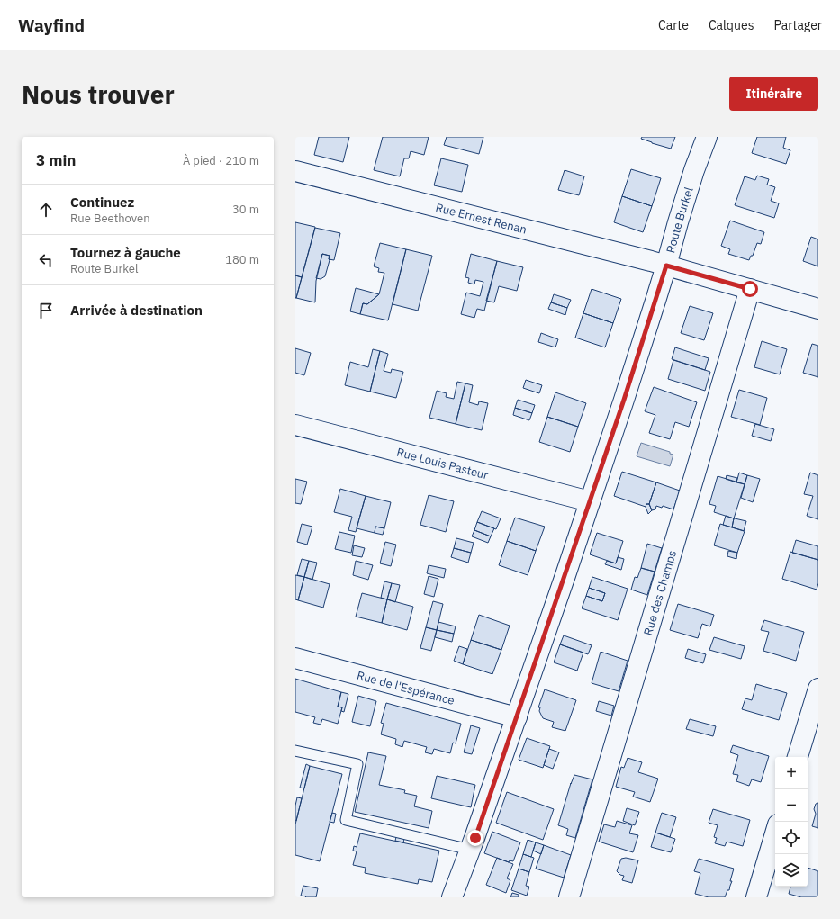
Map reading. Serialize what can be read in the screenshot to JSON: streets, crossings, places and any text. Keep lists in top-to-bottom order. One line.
{"streets":{"street":["Rue Ernest Renan","Route Burkel","Rue Louis Pasteur","Rue des Champs","Rue de l'Espérance"]},"crossings":[["Rue Ernest Renan","Route Burkel"],["Rue Ernest Renan","Rue des Champs"],["Route Burkel","Rue Louis Pasteur"],["Route Burkel","Rue de l'Espérance"]],"page":{"header":"Wayfind","nav":["Carte","Calques","Partager"],"buttons":"Itinéraire","title":"Nous trouver","heading":["3 min","À pied · 210 m"],"list":[["Continuez","Rue Beethoven","30 m"],["Tournez à gauche","Route Burkel","180 m"],"Arrivée à destination"],"map_buttons":["+","−"]}}
